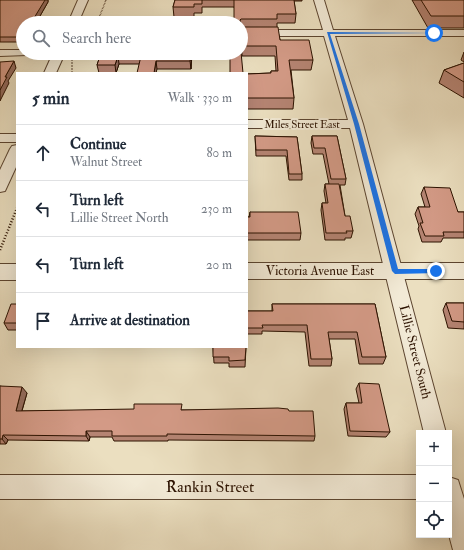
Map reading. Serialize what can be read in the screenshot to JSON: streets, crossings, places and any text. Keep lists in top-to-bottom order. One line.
{"streets":{"street":["Miles Street East","Victoria Avenue East","Lillie Street South","Rankin Street"]},"crossings":[["Miles Street East","Lillie Street South"],["Victoria Avenue East","Lillie Street South"]],"page":{"search":"Search here","heading":["5 min","Walk · 330 m"],"list":[["Continue","Walnut Street","80 m"],["Turn left","Lillie Street North","230 m"],["Turn left","20 m"],"Arrive at destination"],"map_buttons":["+","−"]}}
